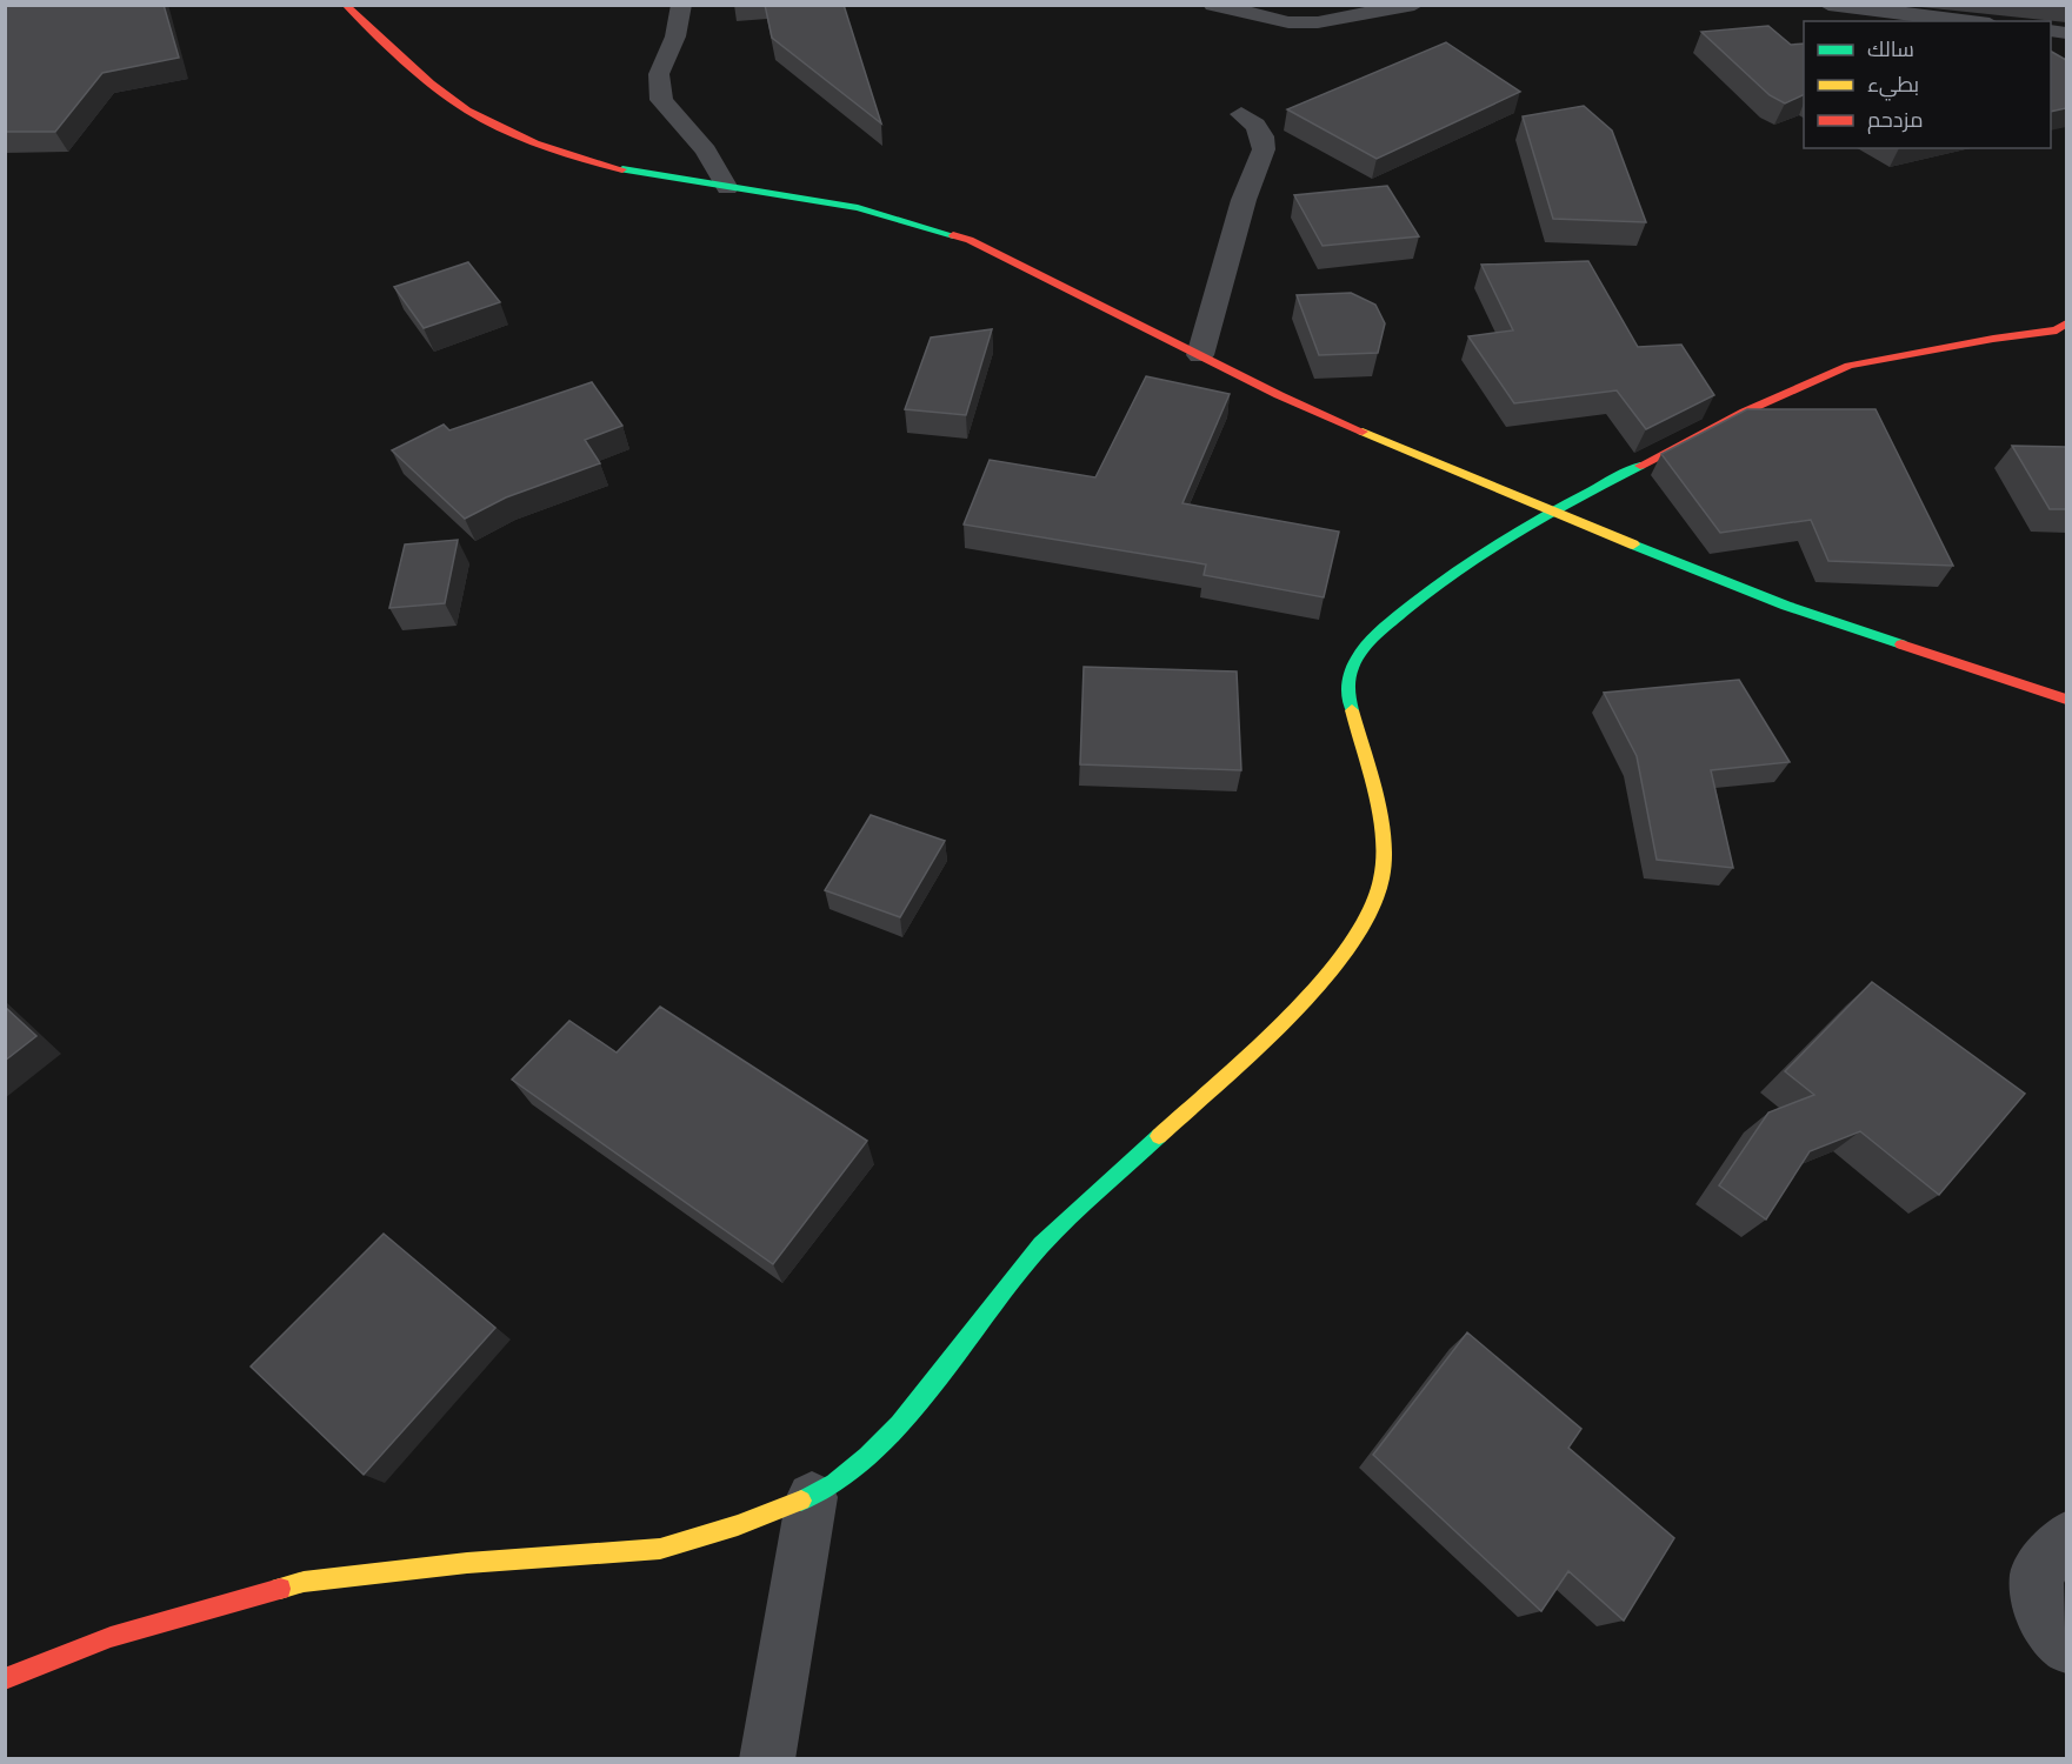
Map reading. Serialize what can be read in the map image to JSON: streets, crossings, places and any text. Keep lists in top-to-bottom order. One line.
{"legend":["سالك","بطيء","مزدحم"]}
